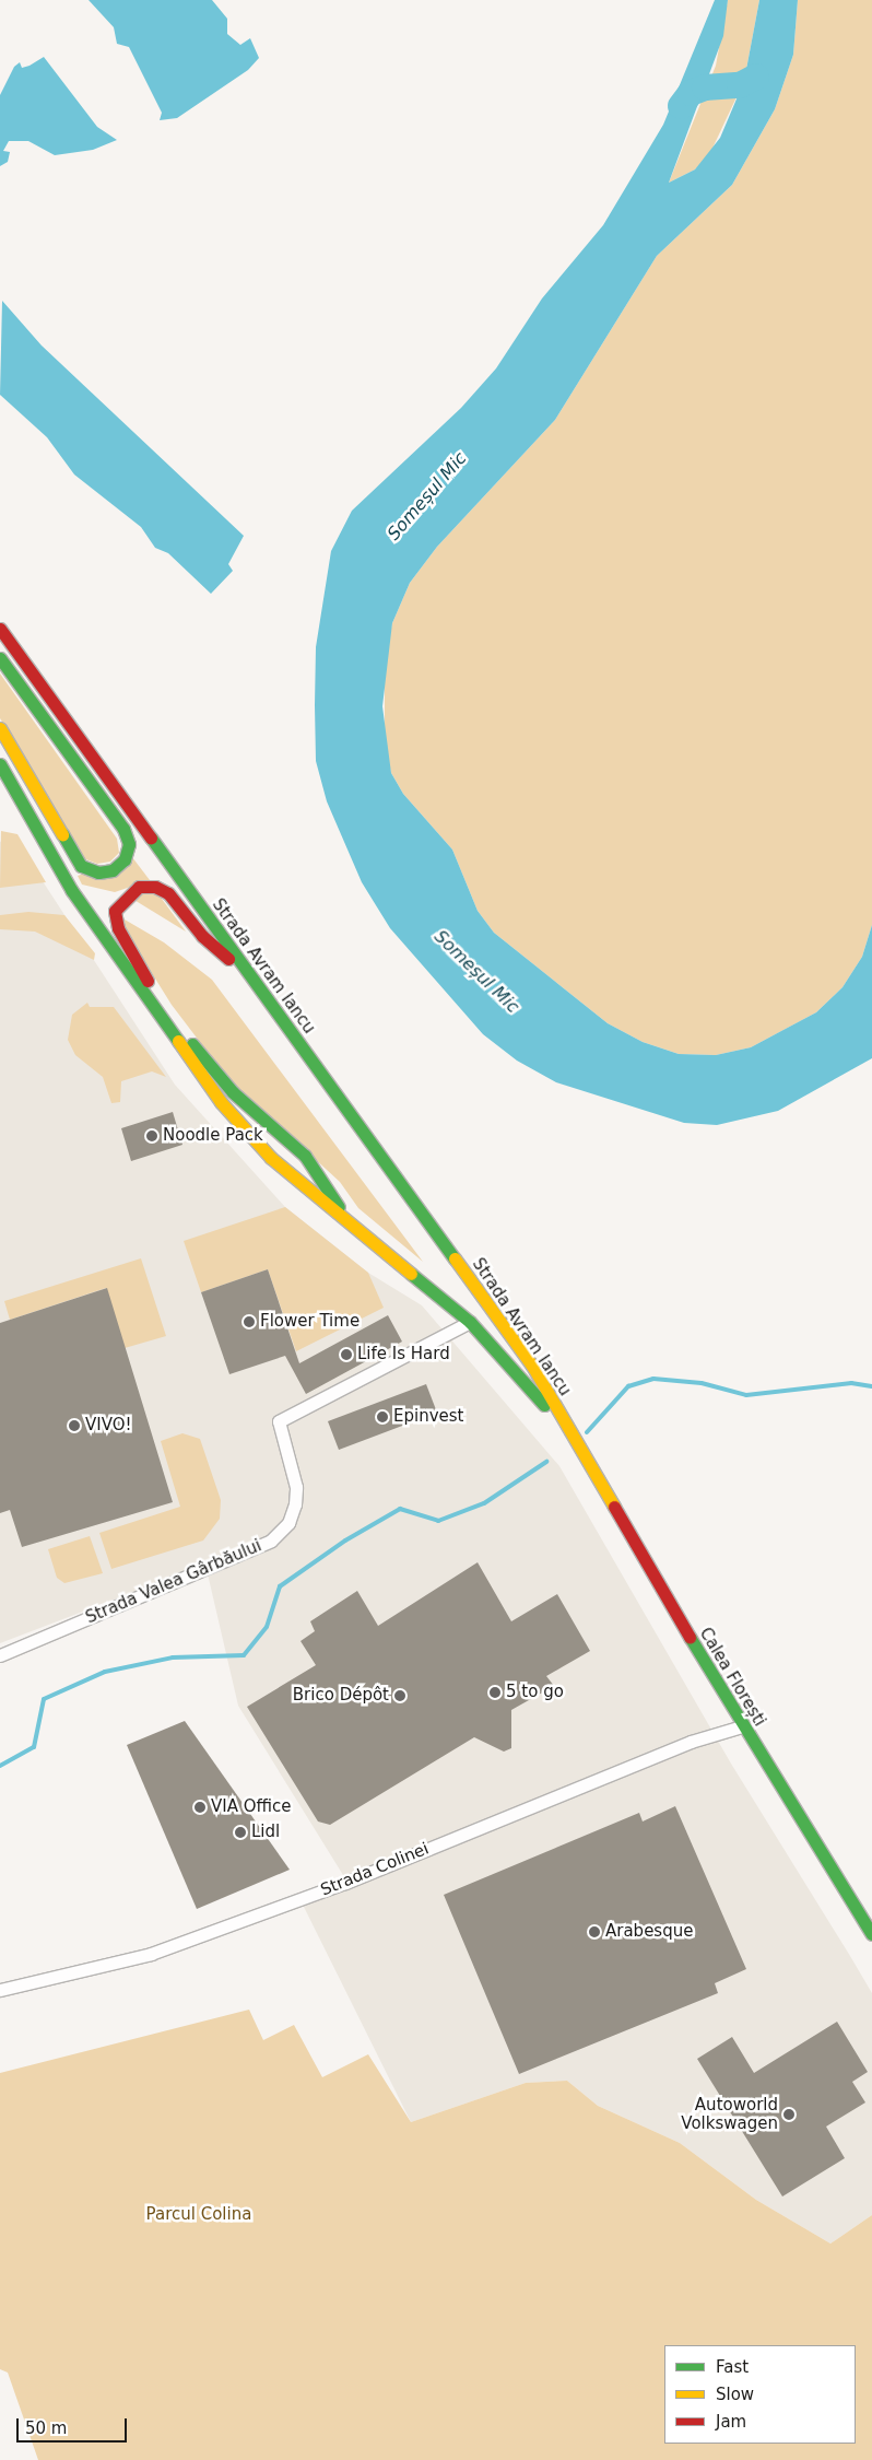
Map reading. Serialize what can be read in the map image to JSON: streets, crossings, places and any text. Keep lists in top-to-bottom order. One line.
{"streets":{"main road":["Strada Avram Iancu","Calea Florești"],"street":["Strada Valea Gârbăului","Strada Colinei"]},"crossings":[["Strada Avram Iancu","Strada Valea Gârbăului"],["Strada Avram Iancu","Calea Florești"],["Calea Florești","Strada Colinei"]],"water":["Someșul Mic"],"parks":["Parcul Colina"],"places":["Noodle Pack","Flower Time","Life Is Hard","Epinvest","VIVO!","5 to go","Brico Dépôt","VIA Office","Lidl","Arabesque","Autoworld Volkswagen"],"legend":["Fast","Slow","Jam"],"scale_bar":"50 m"}
